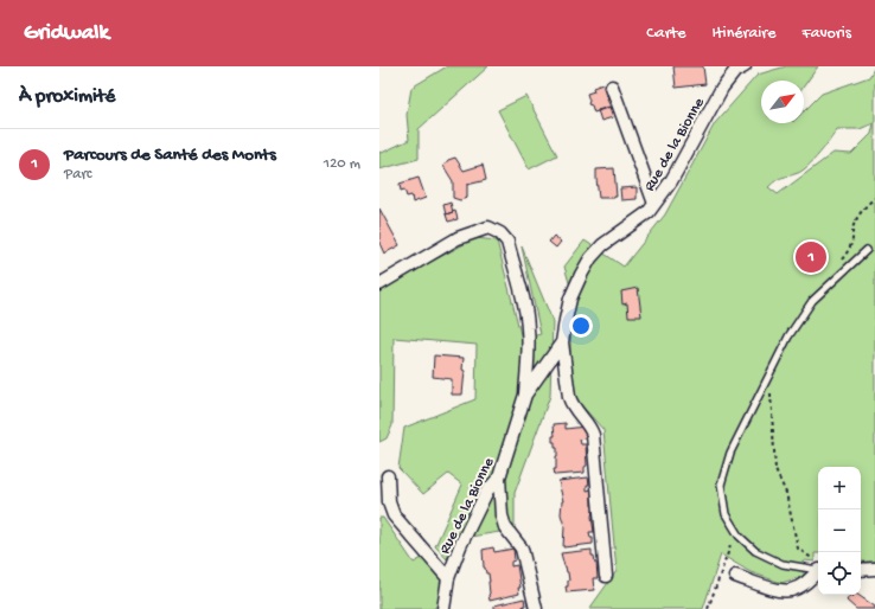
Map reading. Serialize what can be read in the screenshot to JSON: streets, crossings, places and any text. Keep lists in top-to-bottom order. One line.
{"streets":{"street":["Rue de la Bionne"]},"north":"top right","page":{"header":"Gridwalk","nav":["Carte","Itinéraire","Favoris"],"heading":"À proximité","list":[{"mark":"1","name":"Parcours de Santé des Monts","note":"Parc","value":"120 m"}],"pins":"1","map_buttons":["+","−"]}}
